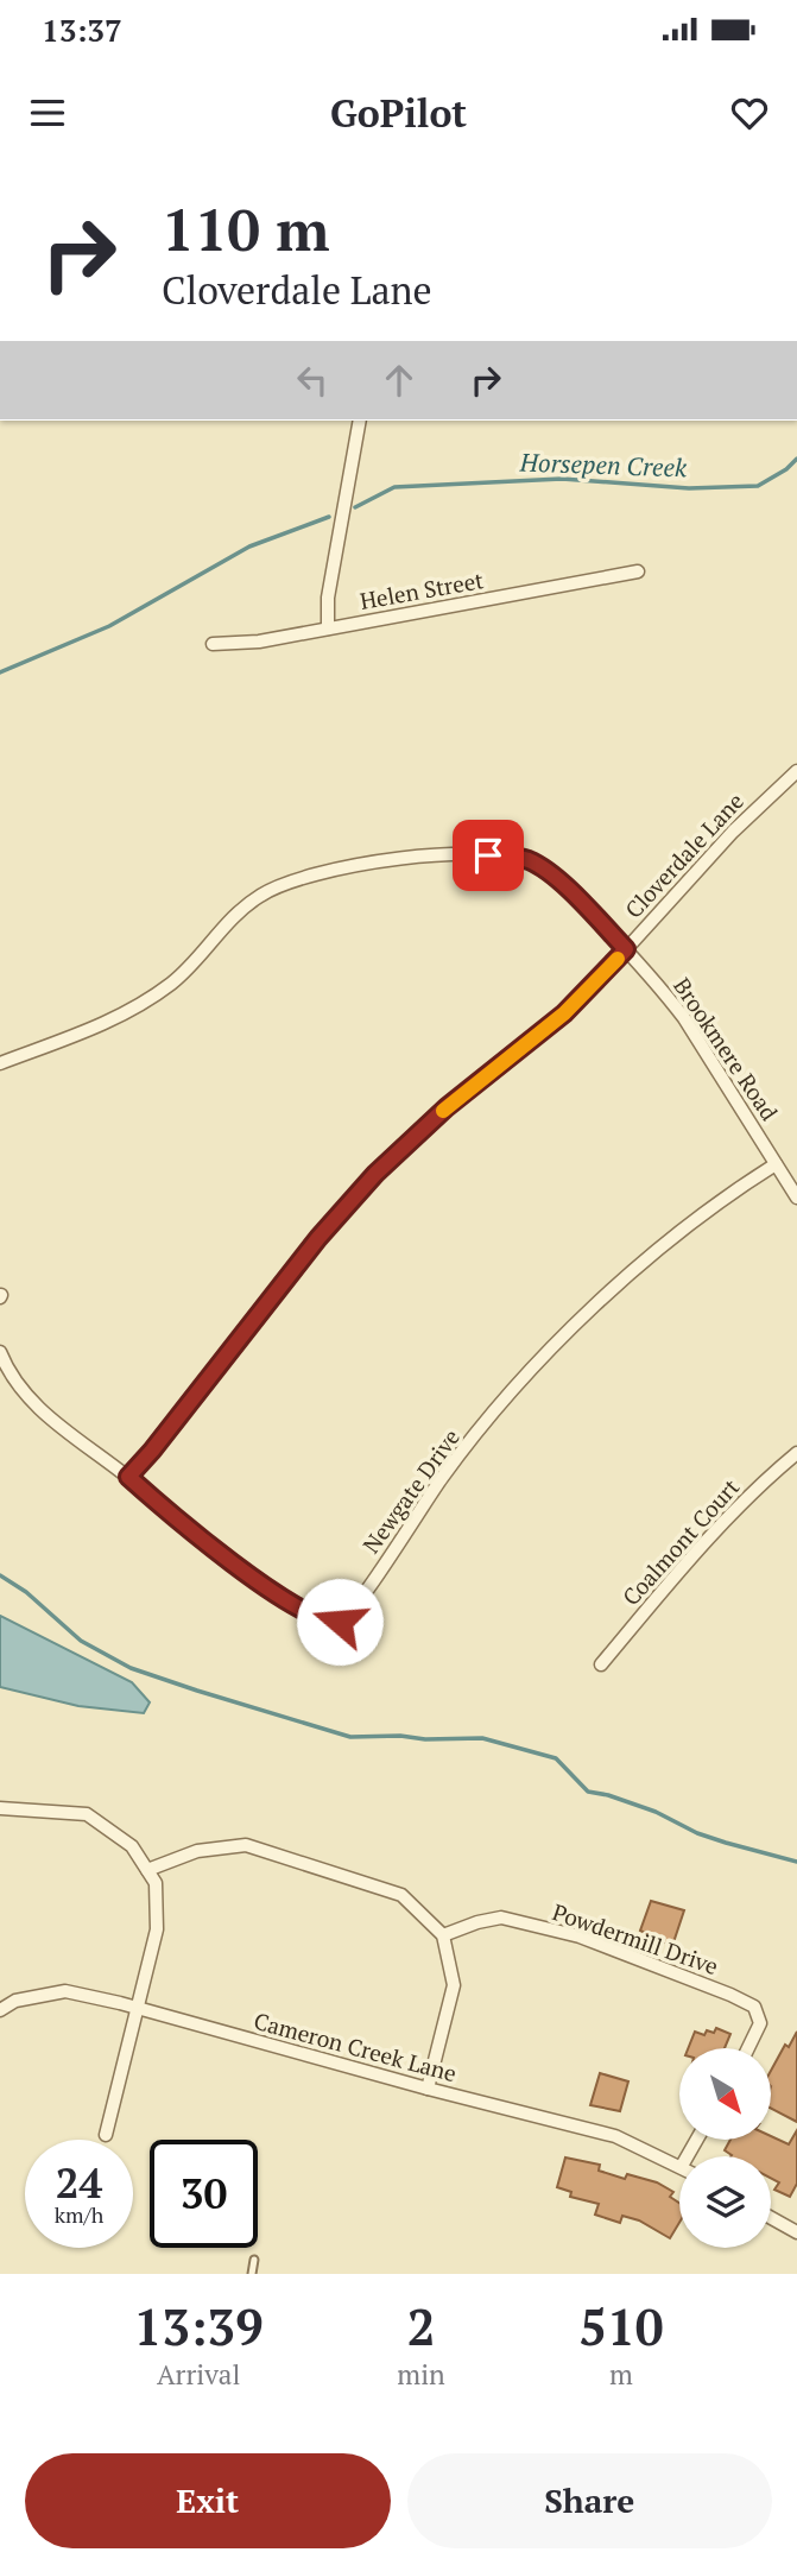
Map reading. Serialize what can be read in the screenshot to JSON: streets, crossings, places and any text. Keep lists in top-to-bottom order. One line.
{"streets":{"street":["Helen Street","Cloverdale Lane","Brookmere Road","Newgate Drive","Coalmont Court","Powdermill Drive","Cameron Creek Lane"]},"crossings":[["Cloverdale Lane","Brookmere Road"],["Cloverdale Lane","Newgate Drive"],["Brookmere Road","Newgate Drive"]],"water":["Horsepen Creek"],"north":"bottom right","page":{"status":"13:37","header":"GoPilot","turn":["110 m","Cloverdale Lane"],"speed":"24 km/h","limit":"30","eta":["13:39","Arrival","2","min","510","m"],"buttons":["Exit","Share"]}}
